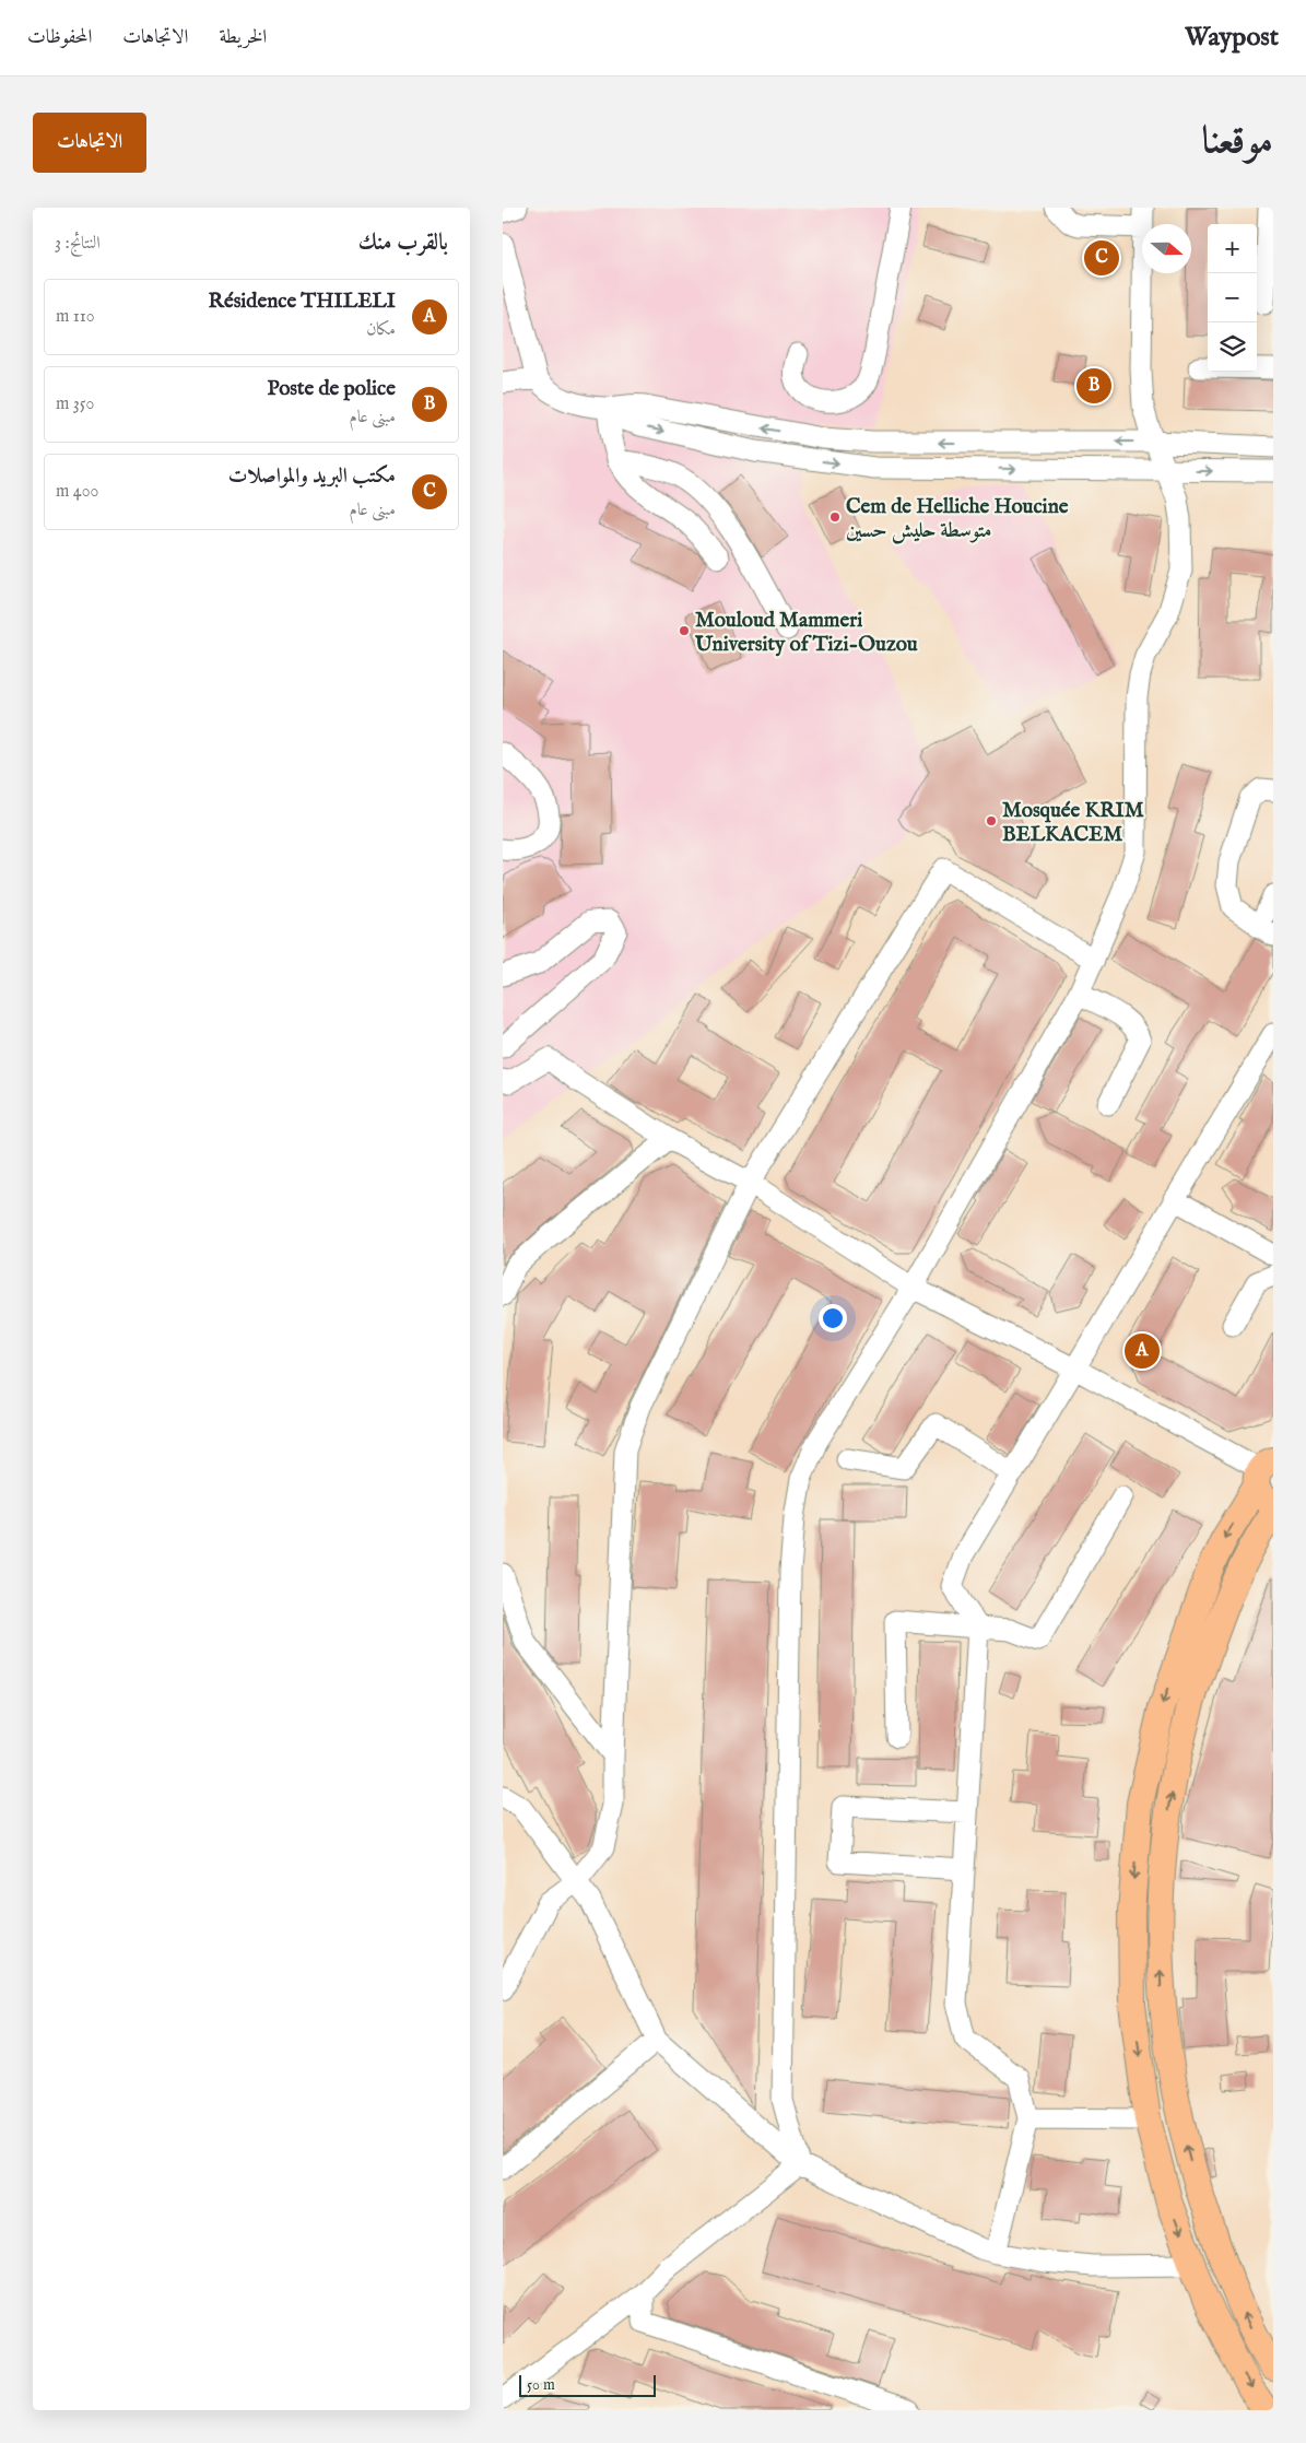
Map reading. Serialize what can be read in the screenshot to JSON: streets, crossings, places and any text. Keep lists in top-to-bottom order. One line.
{"places":["Cem de Helliche Houcine متوسطة حليش حسين","Mouloud Mammeri University of Tizi-Ouzou","Mosquée KRIM BELKACEM"],"scale_bar":"50 m","north":"right","page":{"header":"Waypost","nav":["الخريطة","الاتجاهات","المحفوظات"],"title":"موقعنا","buttons":"الاتجاهات","heading":["بالقرب منك","النتائج: 3"],"map_buttons":["+","−"],"pins":["C","B","A"],"list":[{"mark":"A","name":"Résidence THILELI","note":"مكان","value":"110 m"},{"mark":"B","name":"Poste de police","note":"مبنى عام","value":"350 m"},{"mark":"C","name":"مكتب البريد والمواصلات","note":"مبنى عام","value":"400 m"}],"scale":"50 m"}}
